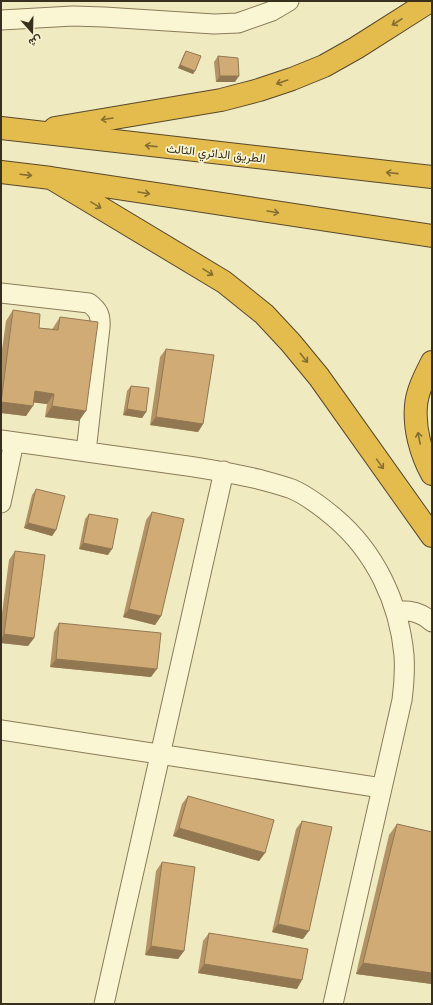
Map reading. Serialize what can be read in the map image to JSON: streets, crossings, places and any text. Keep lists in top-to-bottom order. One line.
{"streets":{"highway":["الطريق الدائري الثالث"]},"north":"bottom"}
